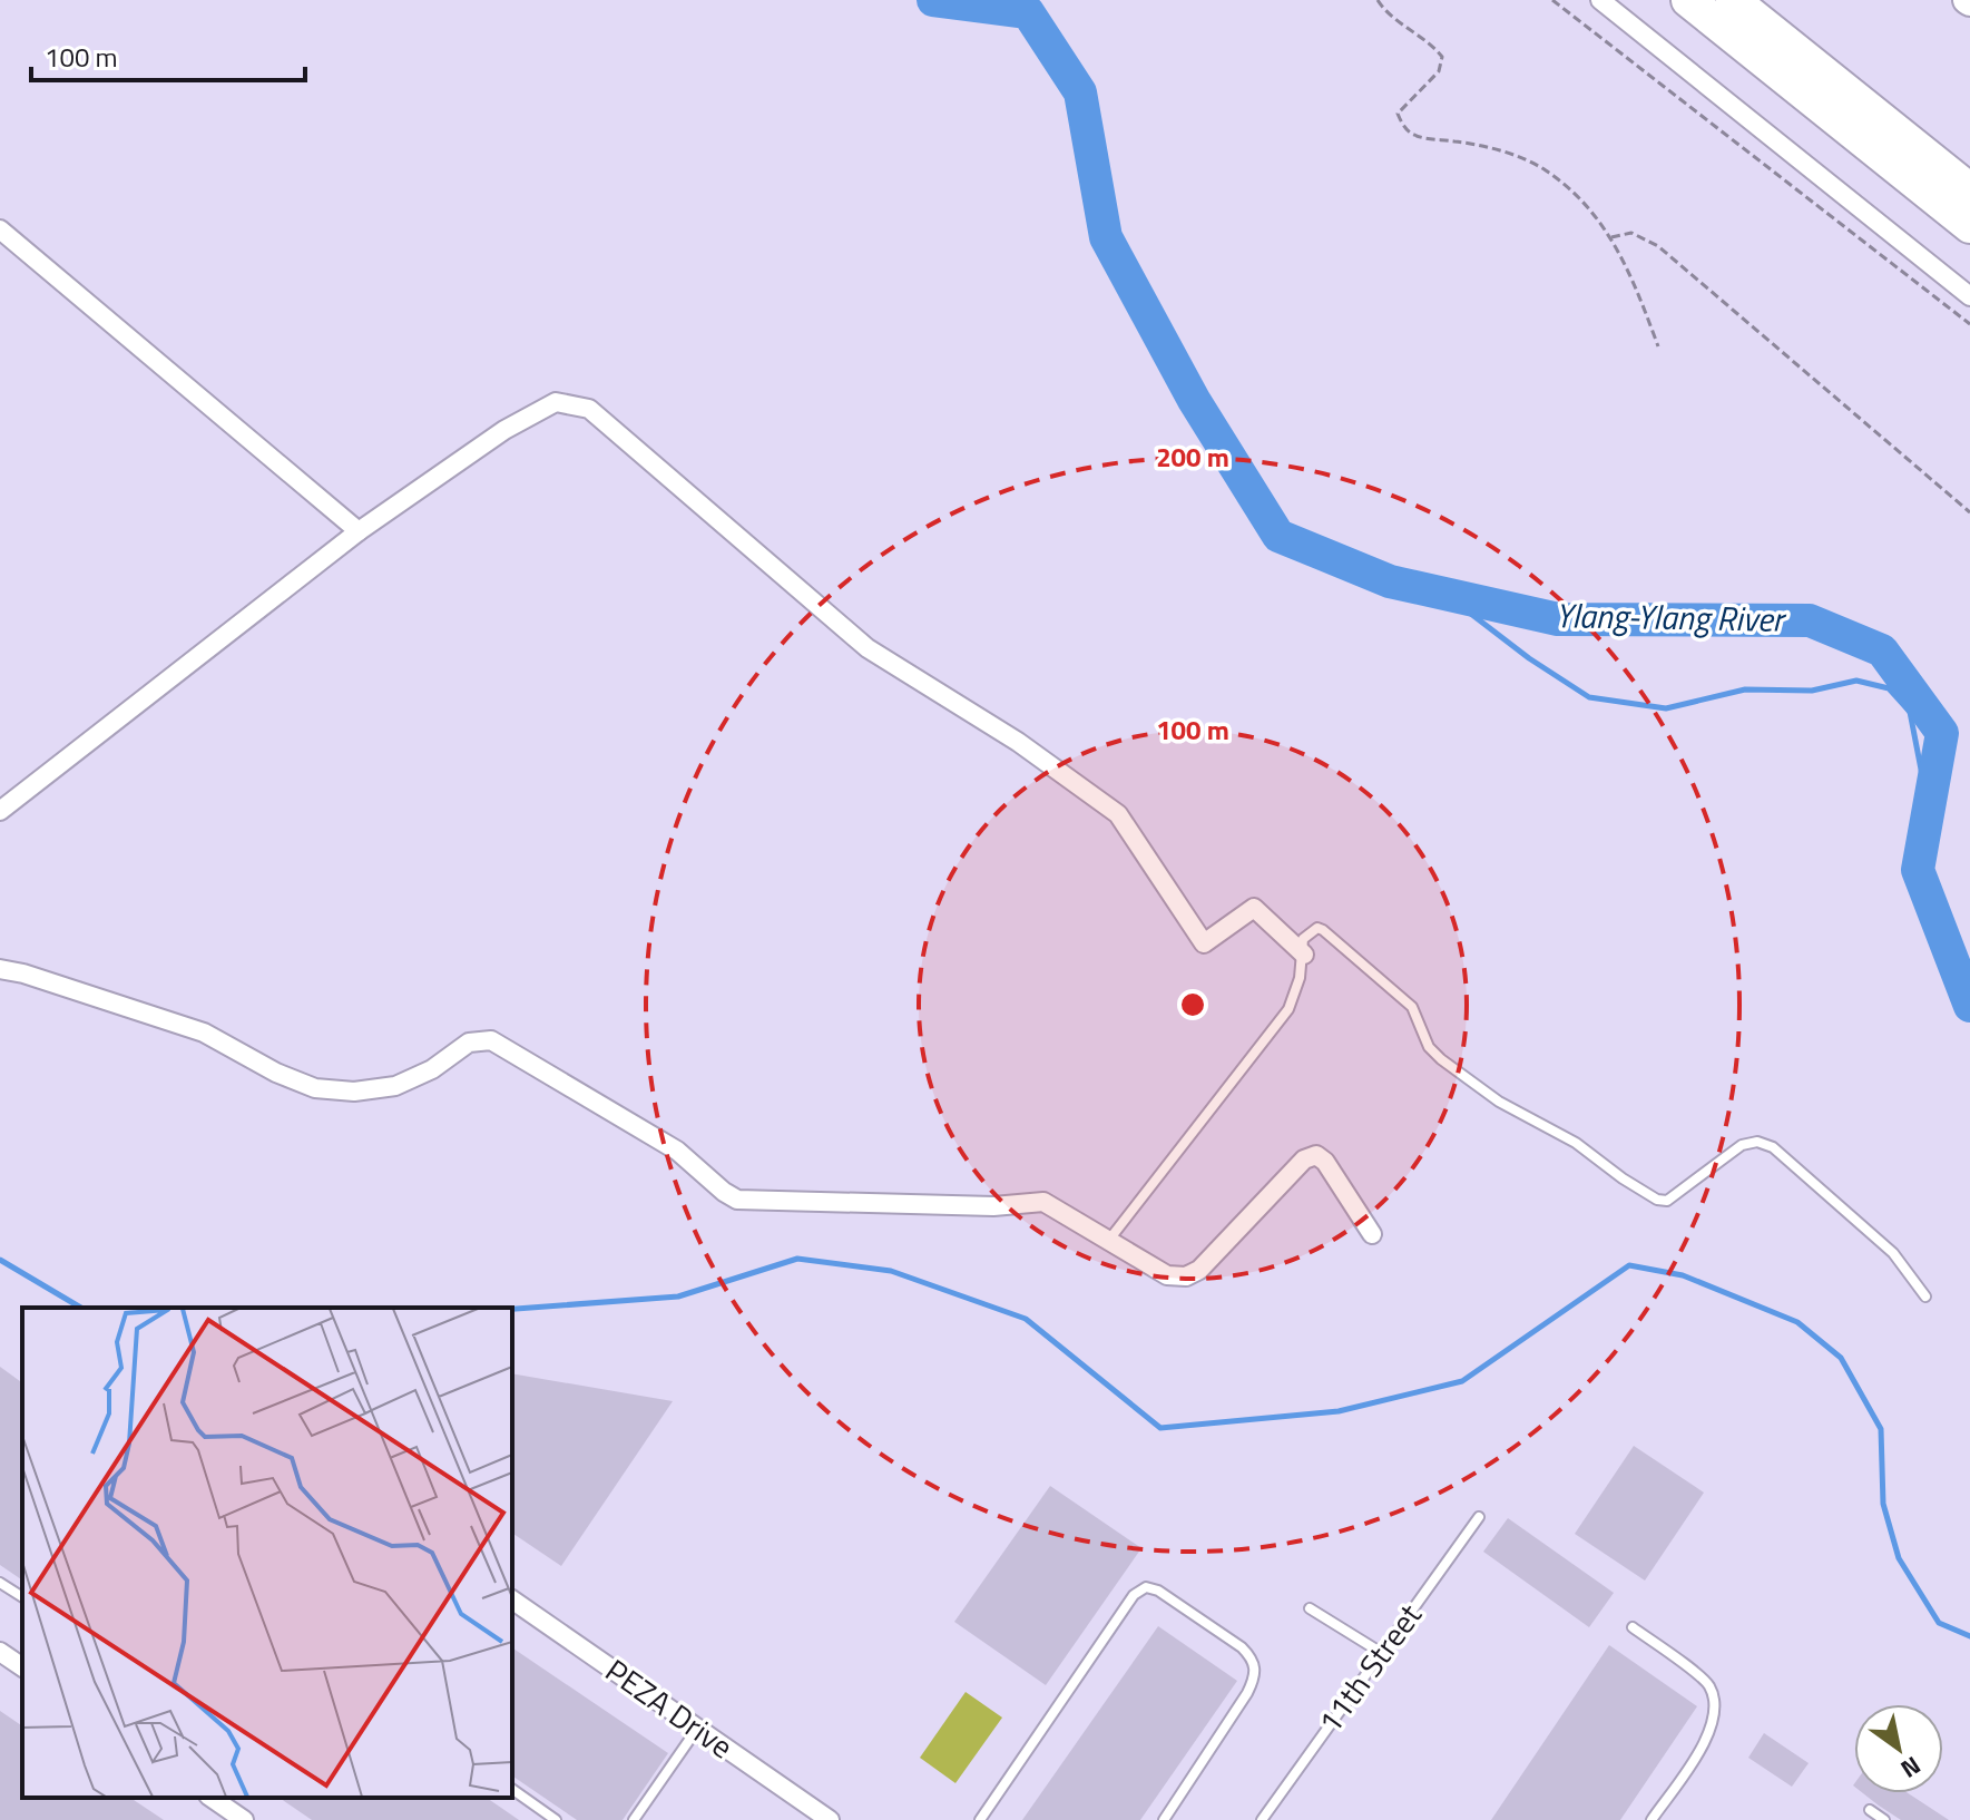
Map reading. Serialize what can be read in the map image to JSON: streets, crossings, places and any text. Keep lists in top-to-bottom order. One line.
{"streets":{"street":["PEZA Drive"],"lane":["11th Street"]},"water":["Ylang-Ylang River"],"scale_bar":"100 m","north":"bottom right","rings":["200 m","100 m"]}
